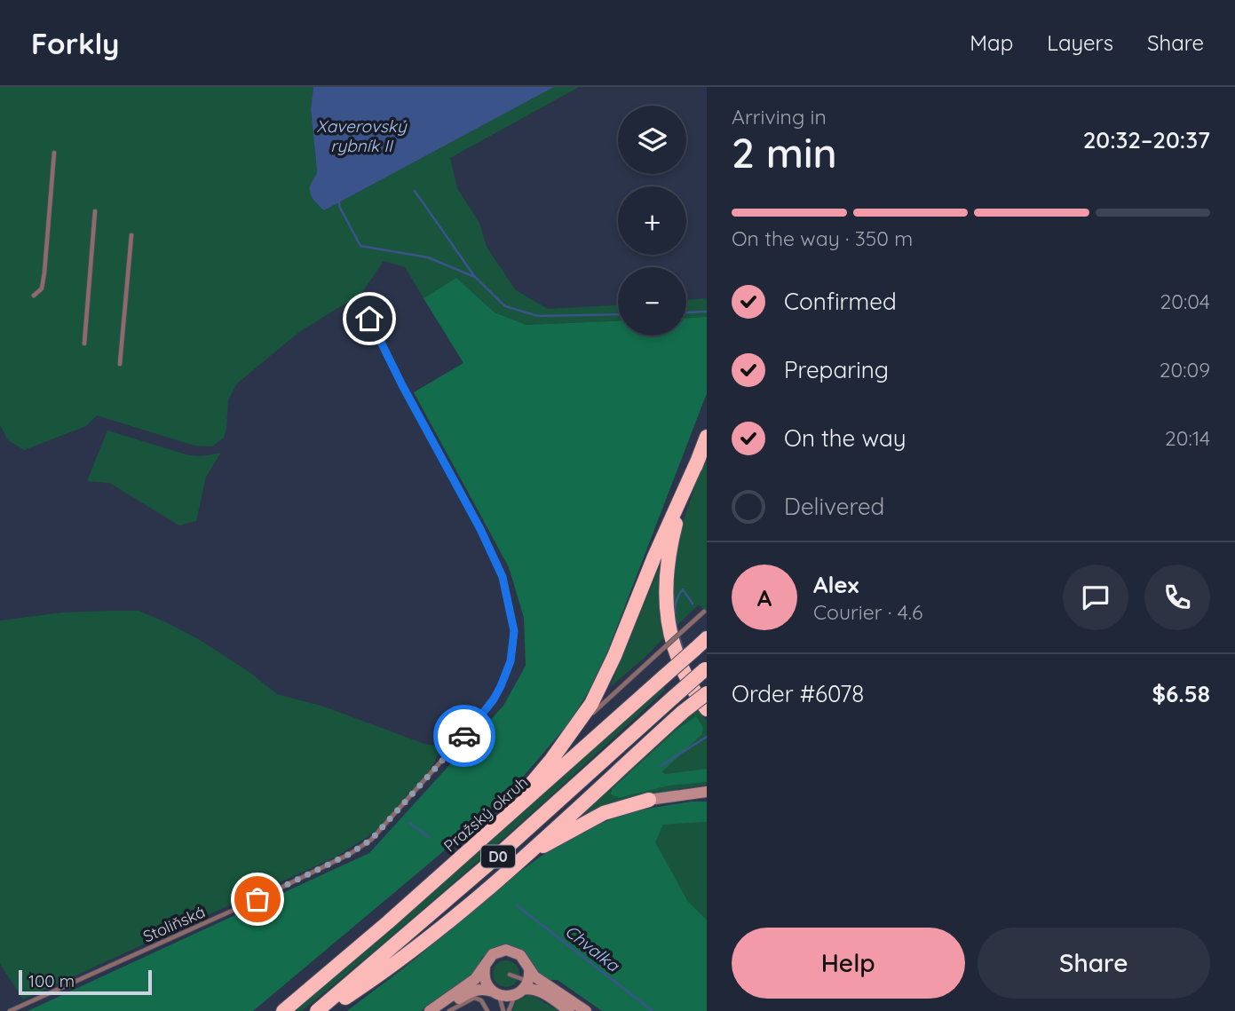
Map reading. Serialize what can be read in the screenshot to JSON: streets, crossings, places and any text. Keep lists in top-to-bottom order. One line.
{"streets":{"highway":["Pražský okruh","D0"],"lane":["Stoliňská"]},"water":["Xaverovský rybník II","Chvalka"],"scale_bar":"100 m","page":{"header":"Forkly","nav":["Map","Layers","Share"],"heading":["2 min","Arriving in","20:32–20:37"],"panel":["Alex","Courier · 4.6","Order #6078","$6.58"],"map_buttons":["+","−"],"bar":"On the way · 350 m","list":[["Confirmed","20:04"],["Preparing","20:09"],["On the way","20:14"],"Delivered"],"round":"A","buttons":["Help","Share"],"scale":"100 m"}}
